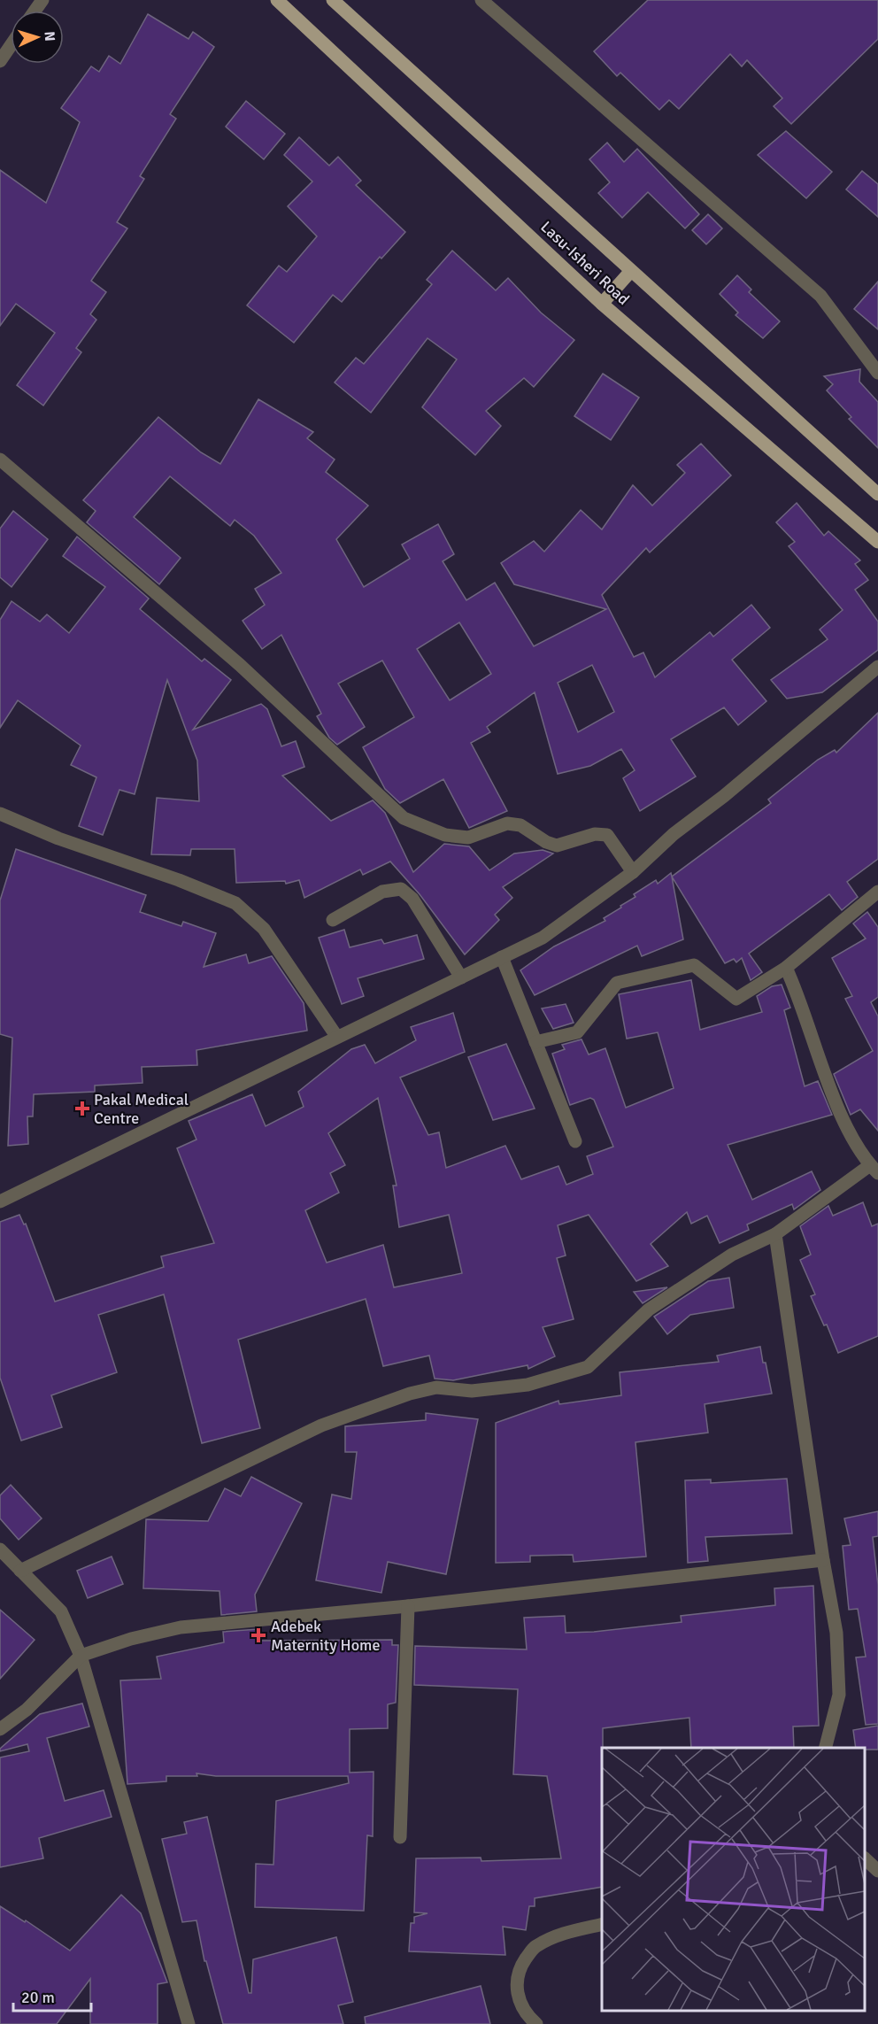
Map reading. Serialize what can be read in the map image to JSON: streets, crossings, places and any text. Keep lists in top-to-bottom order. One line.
{"streets":{"main road":["Lasu-Isheri Road"]},"places":{"health":["Pakal Medical Centre","Adebek Maternity Home"]},"scale_bar":"20 m","north":"right"}
